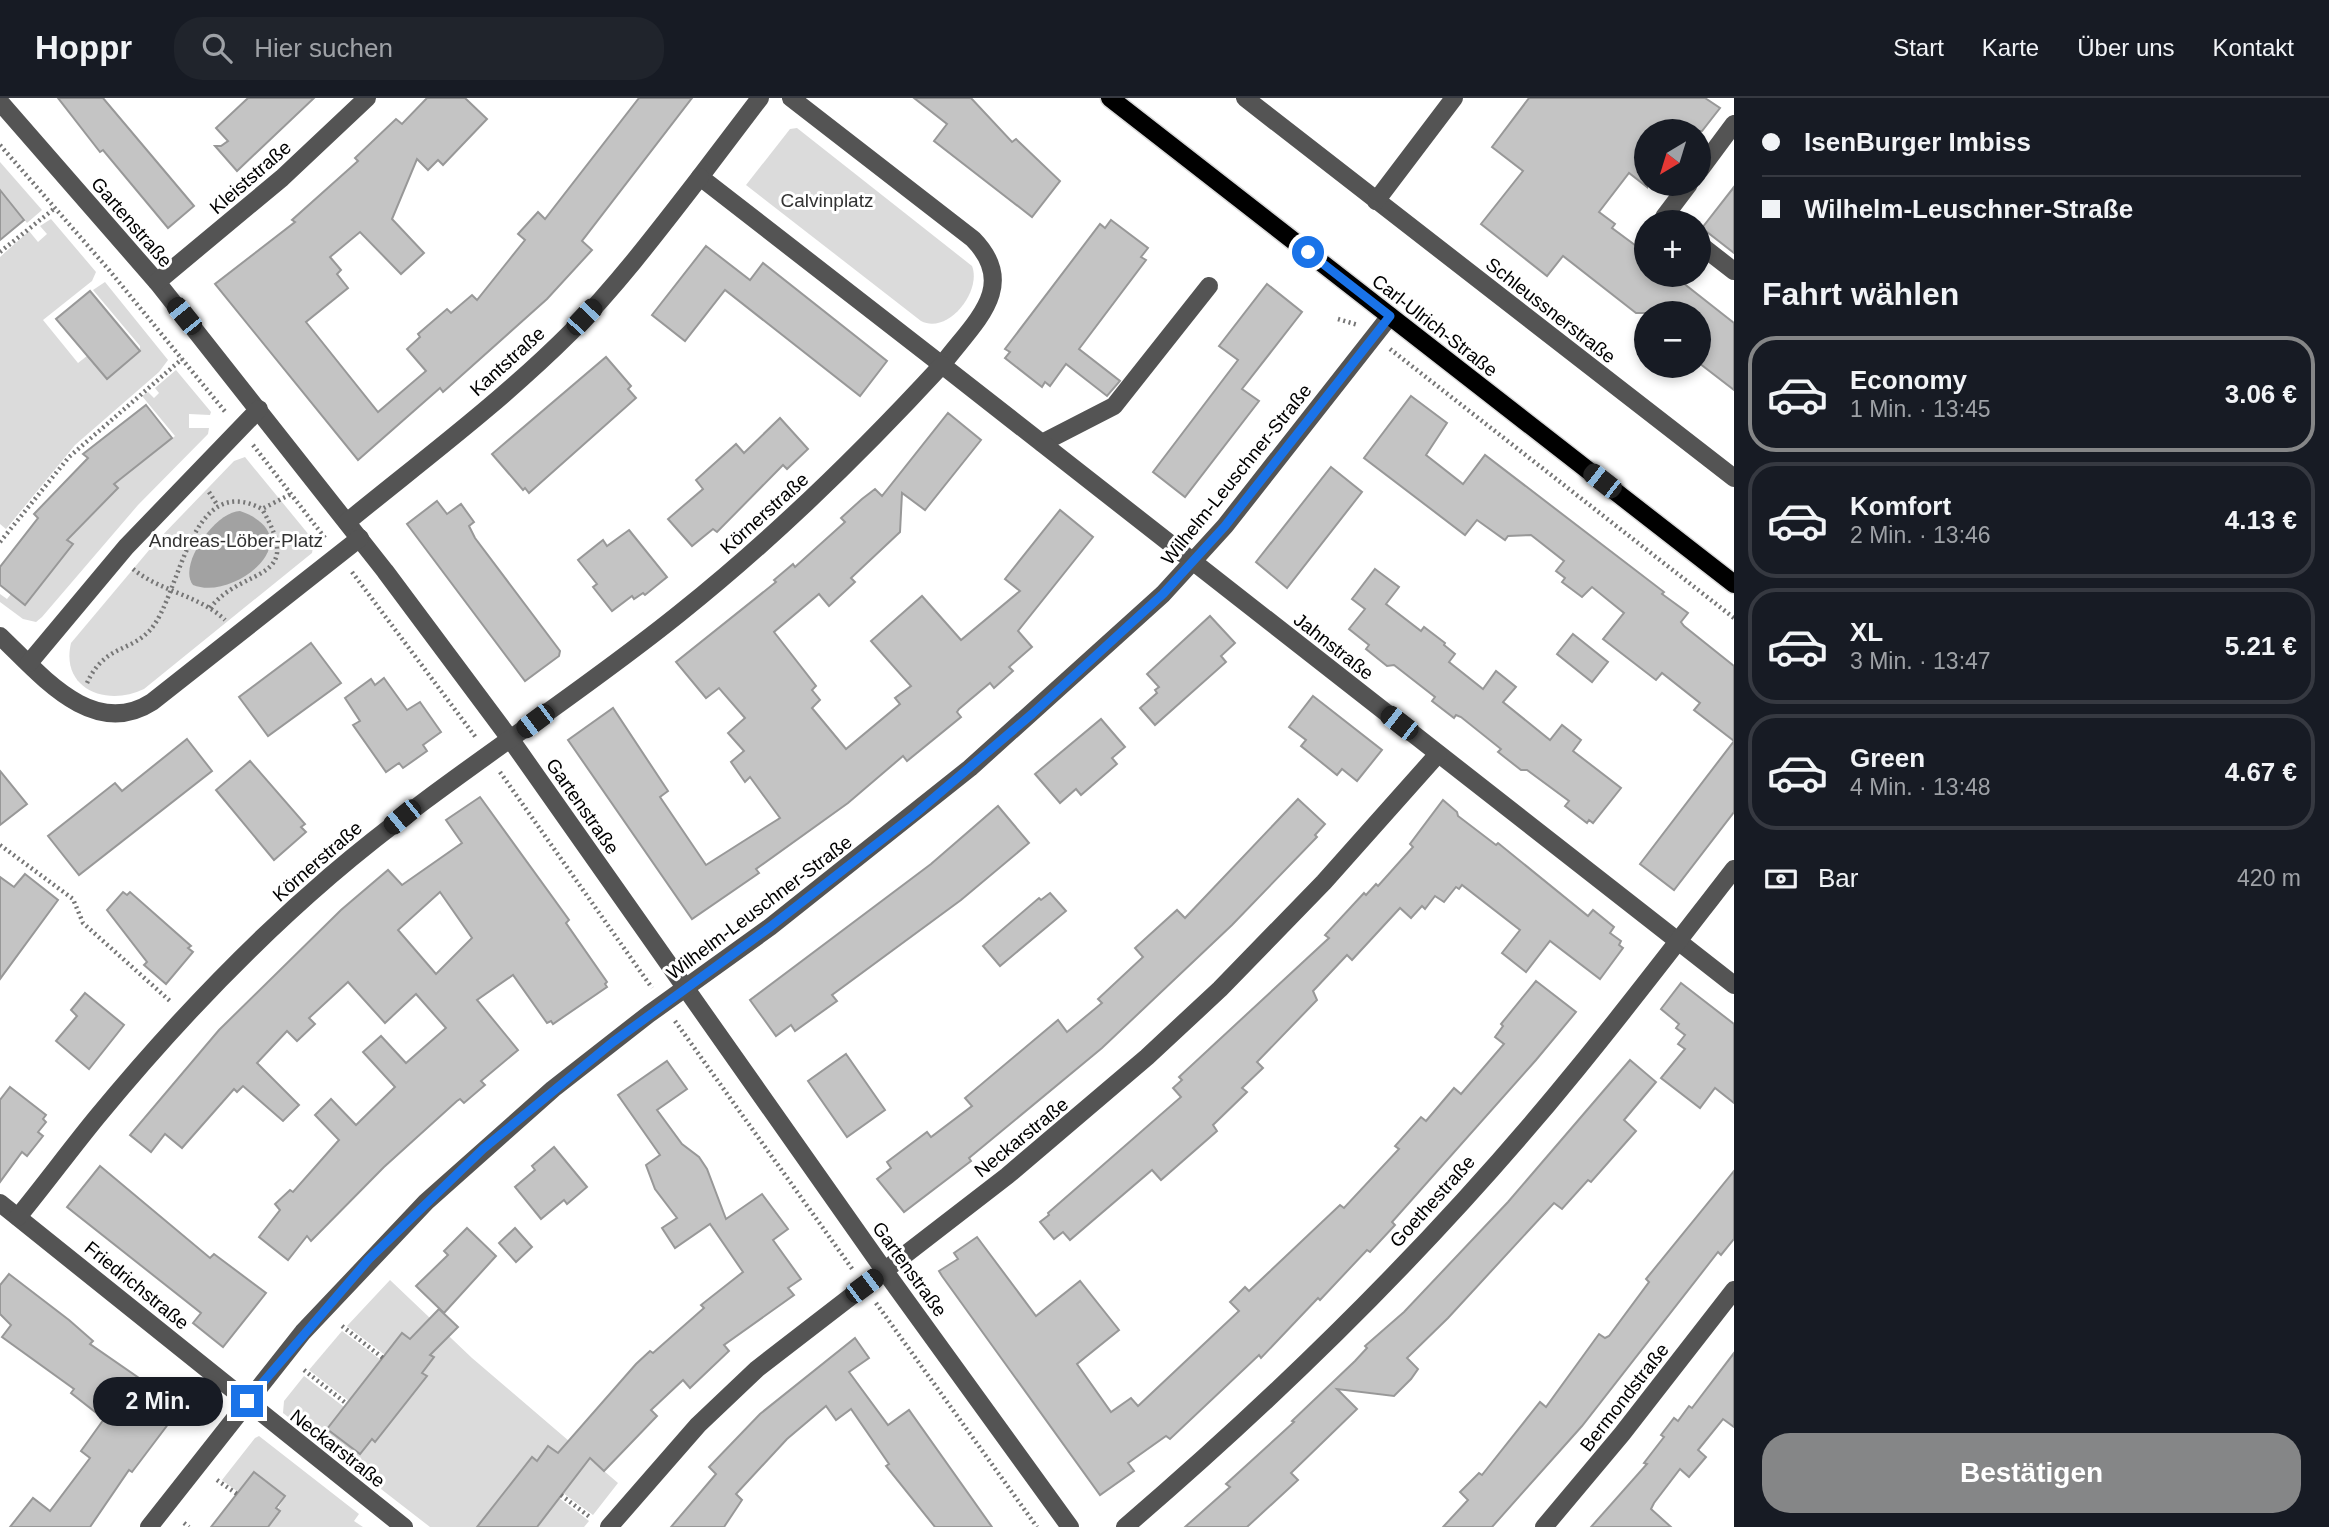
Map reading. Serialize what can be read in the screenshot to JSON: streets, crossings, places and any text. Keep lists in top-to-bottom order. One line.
{"streets":{"main road":["Carl-Ulrich-Straße"],"street":["Kleiststraße","Gartenstraße","Schleussnerstraße","Kantstraße","Wilhelm-Leuschner-Straße","Körnerstraße","Jahnstraße","Neckarstraße","Goethestraße","Friedrichstraße","Bermondstraße"]},"crossings":[["Kleiststraße","Gartenstraße"],["Gartenstraße","Kantstraße"],["Gartenstraße","Wilhelm-Leuschner-Straße"],["Gartenstraße","Körnerstraße"],["Gartenstraße","Neckarstraße"],["Carl-Ulrich-Straße","Wilhelm-Leuschner-Straße"],["Wilhelm-Leuschner-Straße","Jahnstraße"],["Wilhelm-Leuschner-Straße","Neckarstraße"],["Wilhelm-Leuschner-Straße","Friedrichstraße"],["Körnerstraße","Jahnstraße"],["Körnerstraße","Friedrichstraße"],["Jahnstraße","Neckarstraße"],["Jahnstraße","Goethestraße"],["Neckarstraße","Friedrichstraße"]],"parks":["Calvinplatz","Andreas-Löber-Platz"],"north":"bottom left","page":{"header":"Hoppr","search":"Hier suchen","nav":["Start","Karte","Über uns","Kontakt"],"banner":["IsenBurger Imbiss","Wilhelm-Leuschner-Straße"],"map_buttons":["+","−"],"heading":"Fahrt wählen","list":[{"name":"Economy","note":"1 Min. · 13:45","value":"3.06 €"},{"name":"Komfort","note":"2 Min. · 13:46","value":"4.13 €"},{"name":"XL","note":"3 Min. · 13:47","value":"5.21 €"},{"name":"Green","note":"4 Min. · 13:48","value":"4.67 €"}],"pay":["Bar","420 m"],"bubble":"2 Min.","buttons":"Bestätigen"}}
